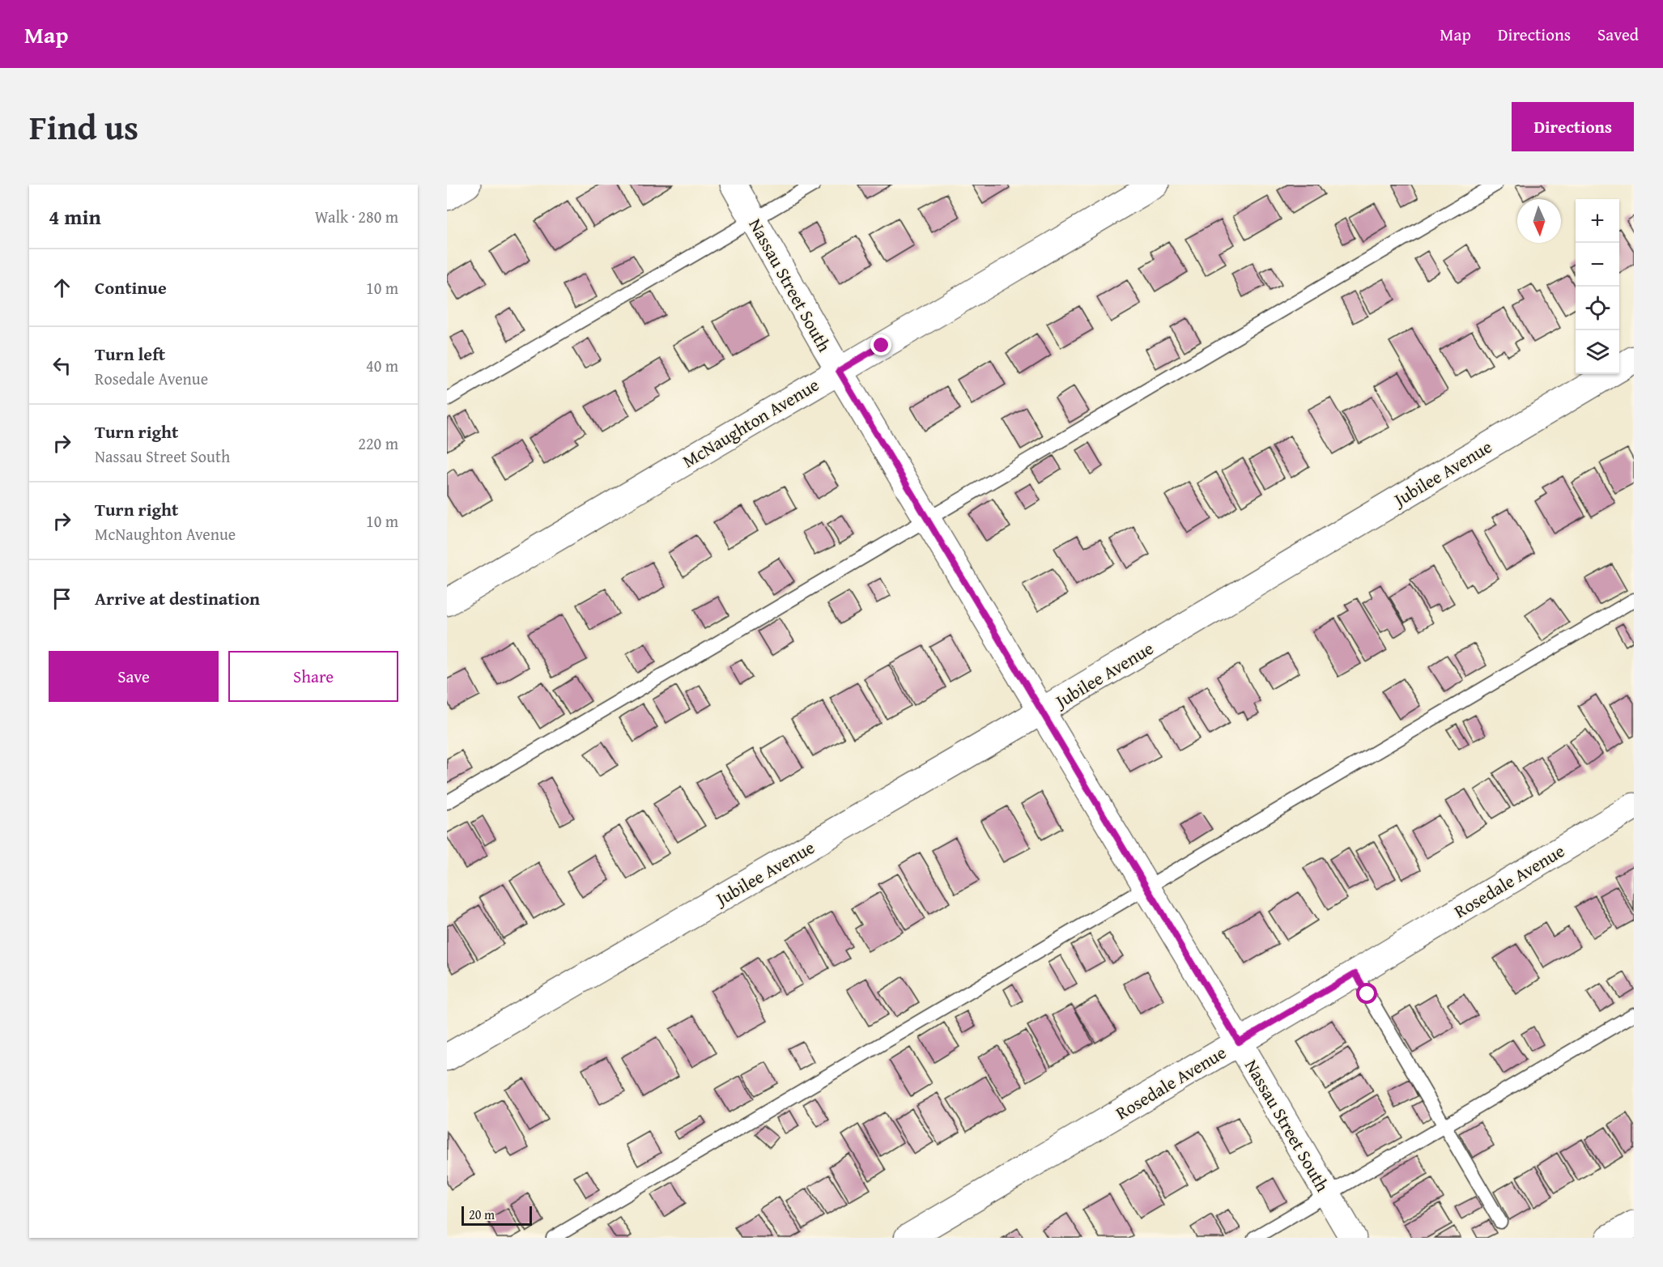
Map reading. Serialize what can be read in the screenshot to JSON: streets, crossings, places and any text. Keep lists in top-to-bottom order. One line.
{"streets":{"street":["Nassau Street South","McNaughton Avenue","Jubilee Avenue","Rosedale Avenue"]},"crossings":[["Nassau Street South","McNaughton Avenue"],["Nassau Street South","Jubilee Avenue"],["Nassau Street South","Rosedale Avenue"]],"scale_bar":"20 m","north":"bottom","page":{"header":"Map","nav":["Map","Directions","Saved"],"title":"Find us","buttons":["Directions",["Save","Share"]],"heading":["4 min","Walk · 280 m"],"map_buttons":["+","−"],"list":[["Continue","10 m"],["Turn left","Rosedale Avenue","40 m"],["Turn right","Nassau Street South","220 m"],["Turn right","McNaughton Avenue","10 m"],"Arrive at destination"],"scale":"20 m"}}
